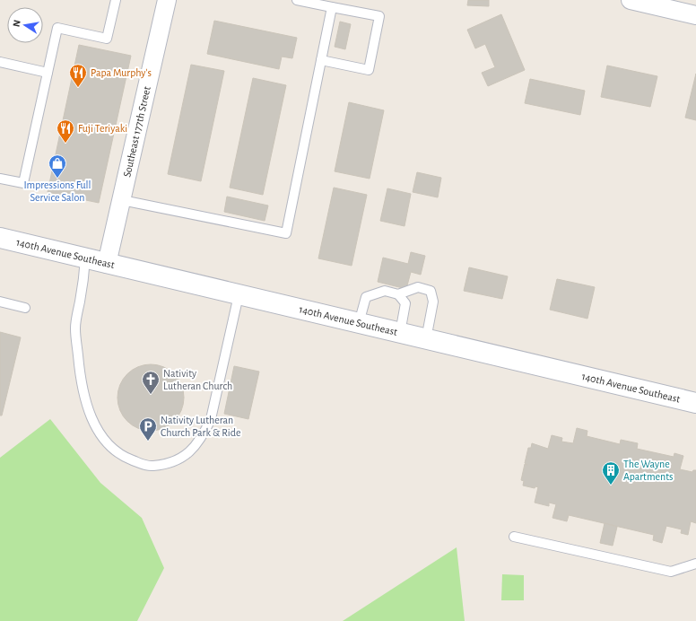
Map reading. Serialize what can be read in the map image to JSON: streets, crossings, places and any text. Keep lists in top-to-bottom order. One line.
{"streets":{"main road":["140th Avenue Southeast"],"street":["Southeast 177th Street"]},"crossings":[["Southeast 177th Street","140th Avenue Southeast"]],"places":{"restaurant":["Papa Murphy's","Fuji Teriyaki"],"shop":["Impressions Full Service Salon"],"church":["Nativity Lutheran Church"],"parking":["Nativity Lutheran Church Park & Ride"],"building":["The Wayne Apartments"]},"north":"left"}
